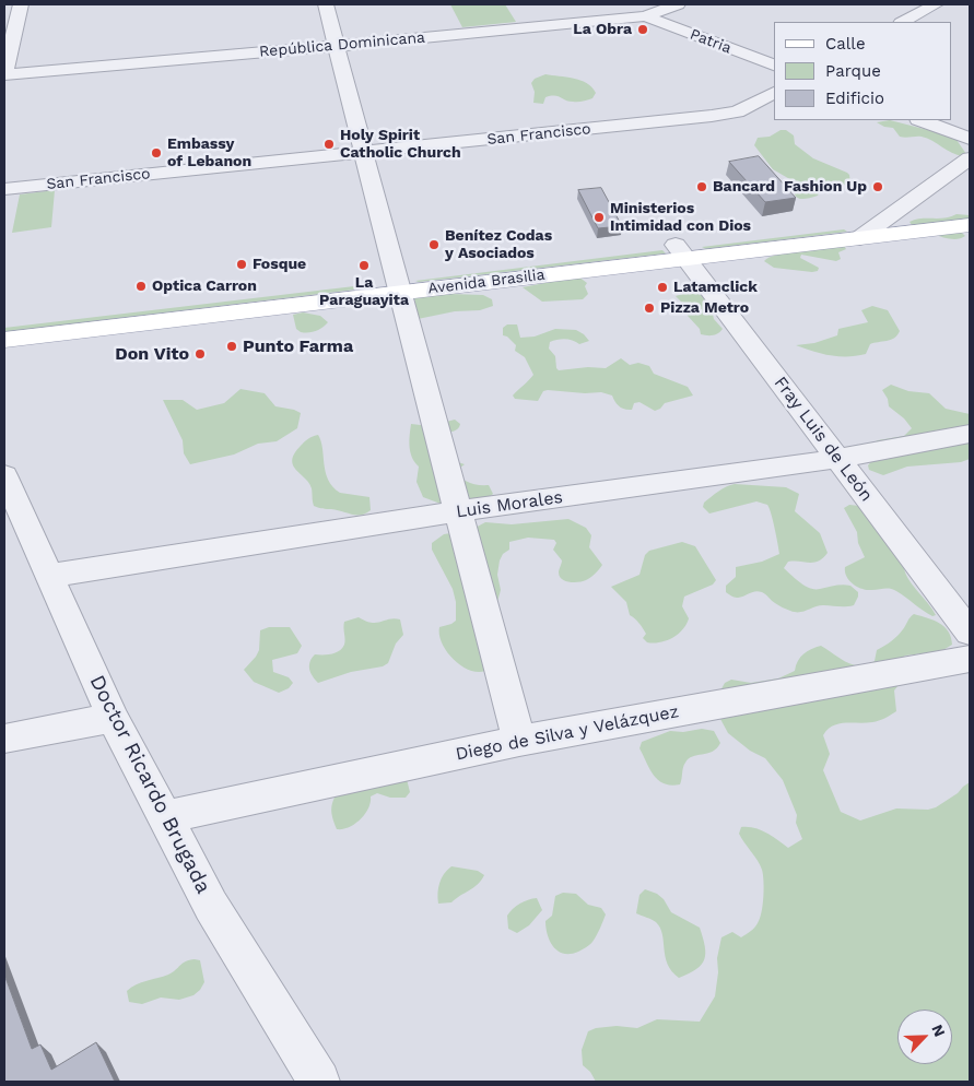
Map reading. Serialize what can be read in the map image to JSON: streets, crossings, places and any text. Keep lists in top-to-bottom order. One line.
{"streets":{"main road":["Avenida Brasilia"],"street":["Patria","República Dominicana","San Francisco","Fray Luis de León","Luis Morales","Diego de Silva y Velázquez","Doctor Ricardo Brugada"]},"crossings":[["Patria","República Dominicana"],["Avenida Brasilia","Fray Luis de León"],["Fray Luis de León","Luis Morales"],["Luis Morales","Doctor Ricardo Brugada"],["Diego de Silva y Velázquez","Doctor Ricardo Brugada"]],"places":["La Obra","Holy Spirit Catholic Church","Embassy of Lebanon","Bancard","Fashion Up","Ministerios Intimidad con Dios","Benítez Codas y Asociados","Fosque","La Paraguayita","Optica Carron","Latamclick","Pizza Metro","Punto Farma","Don Vito"],"legend":["Calle","Parque","Edificio"],"north":"top right"}
